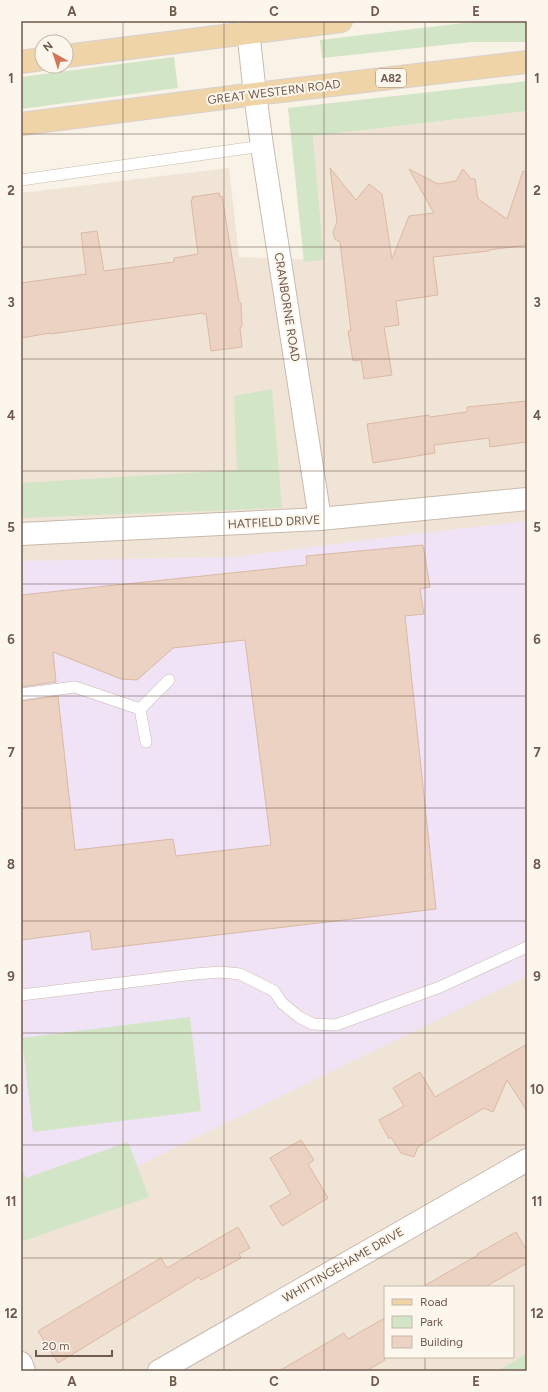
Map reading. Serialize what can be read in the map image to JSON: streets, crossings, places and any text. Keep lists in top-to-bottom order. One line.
{"streets":{"main road":["A82","GREAT WESTERN ROAD"],"street":["CRANBORNE ROAD","HATFIELD DRIVE","WHITTINGEHAME DRIVE"]},"crossings":[["GREAT WESTERN ROAD","CRANBORNE ROAD"],["CRANBORNE ROAD","HATFIELD DRIVE"]],"legend":["Road","Park","Building"],"scale_bar":"20 m","north":"top left","grid":{"columns":["A","B","C","D","E"],"rows":["1","2","3","4","5","6","7","8","9","10","11","12"]}}
